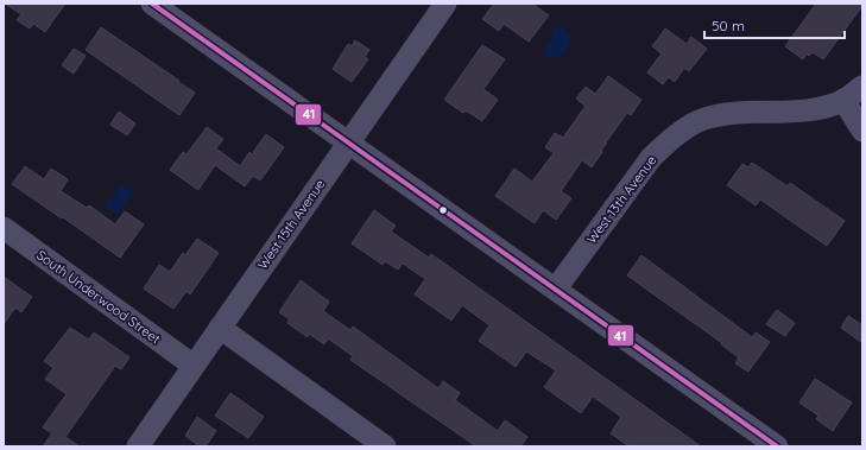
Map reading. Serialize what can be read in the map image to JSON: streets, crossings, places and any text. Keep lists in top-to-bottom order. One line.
{"streets":{"street":["West 13th Avenue","West 15th Avenue","South Underwood Street"]},"crossings":[["West 15th Avenue","South Underwood Street"]],"lines":["transit line 41"],"scale_bar":"50 m"}
